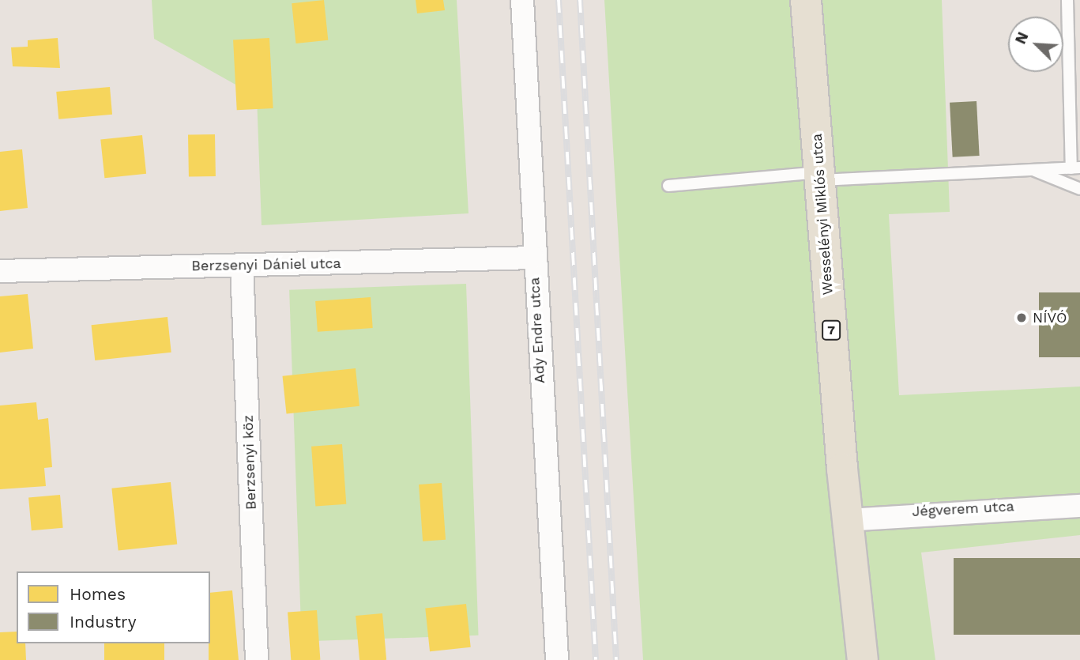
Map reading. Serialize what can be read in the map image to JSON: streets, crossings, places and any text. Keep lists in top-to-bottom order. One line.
{"streets":{"main road":["Wesselényi Miklós utca","7"],"street":["Berzsenyi Dániel utca","Ady Endre utca","Berzsenyi köz","Jégverem utca"]},"crossings":[["Wesselényi Miklós utca","Jégverem utca"],["Berzsenyi Dániel utca","Ady Endre utca"],["Berzsenyi Dániel utca","Berzsenyi köz"]],"places":["NÍVÓ"],"legend":["Homes","Industry"],"north":"top left"}
